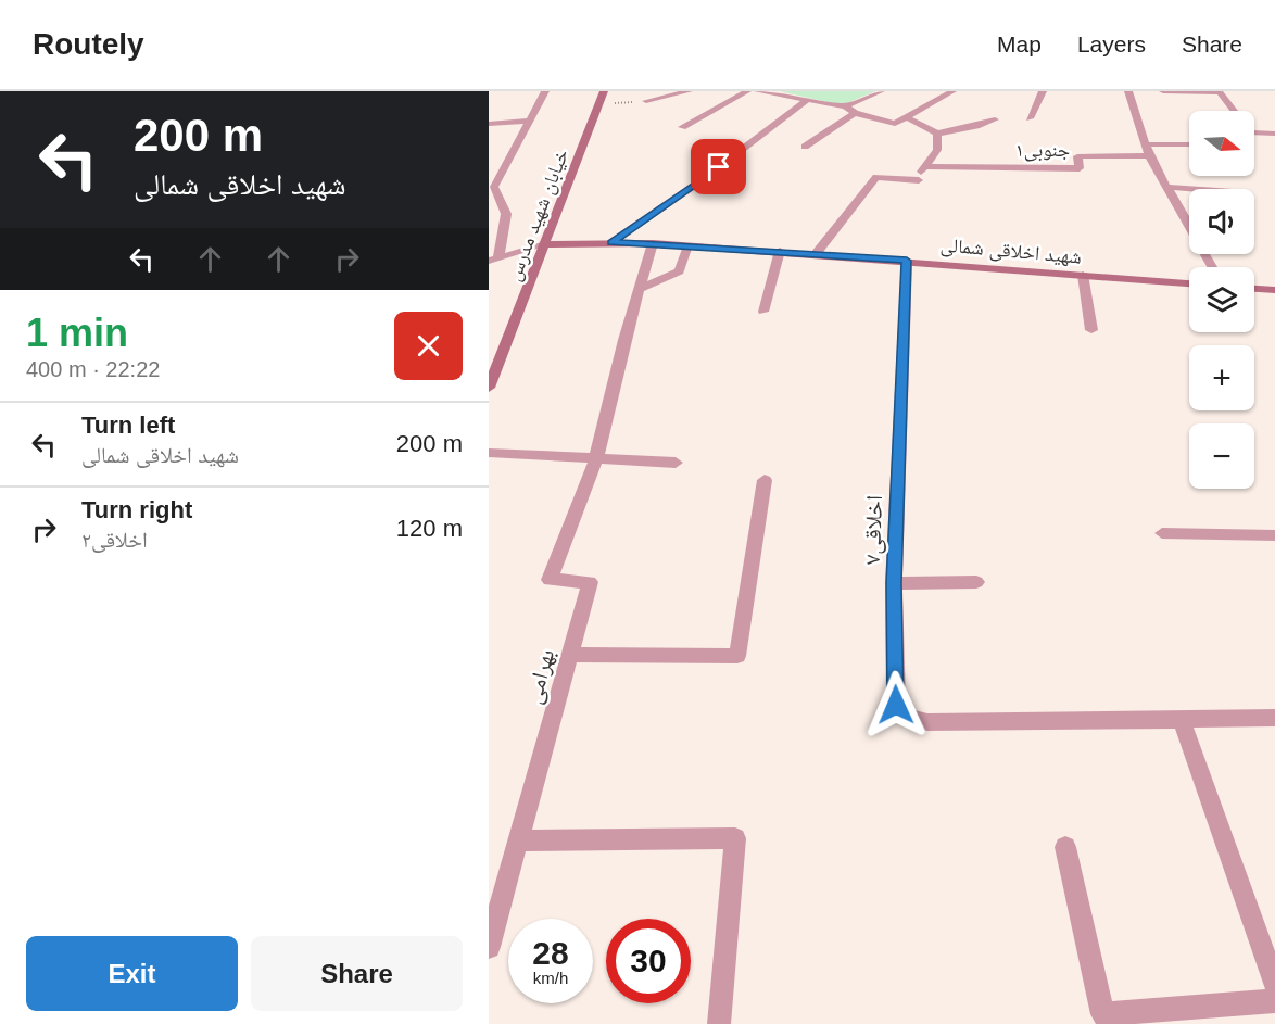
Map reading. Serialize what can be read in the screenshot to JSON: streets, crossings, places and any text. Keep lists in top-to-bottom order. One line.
{"streets":{"main road":["خیابان شهید مدرس","شهید اخلاقی شمالی"],"street":["جنوبی۱","اخلاقی۷","بهرامی"]},"crossings":[["خیابان شهید مدرس","شهید اخلاقی شمالی"],["شهید اخلاقی شمالی","اخلاقی۷"]],"north":"right","page":{"header":"Routely","nav":["Map","Layers","Share"],"turn":["200 m","شهید اخلاقی شمالی"],"map_buttons":["+","−"],"heading":["1 min","400 m · 22:22"],"list":[{"name":"Turn left","note":"شهید اخلاقی شمالی","value":"200 m"},{"name":"Turn right","note":"اخلاقی۲","value":"120 m"}],"speed":"28 km/h","limit":"30","buttons":["Exit","Share"]}}
